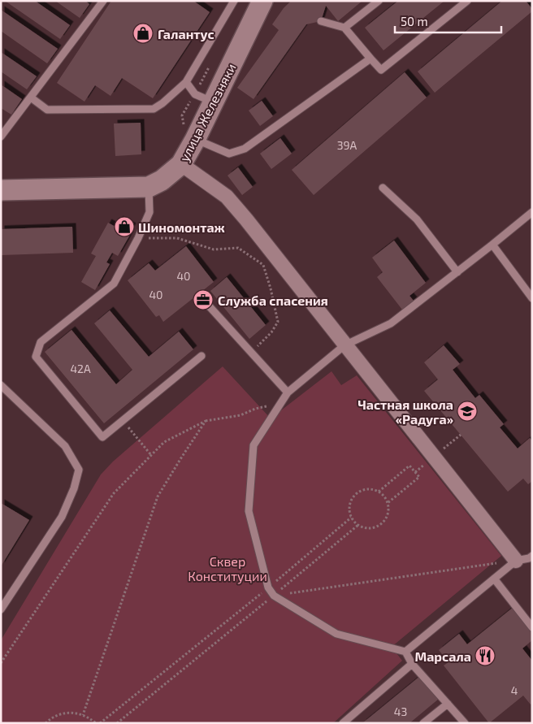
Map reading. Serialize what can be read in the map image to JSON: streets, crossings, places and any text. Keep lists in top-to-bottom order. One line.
{"streets":{"street":["улица Железняки"]},"parks":["Сквер Конституции"],"places":{"shop":["Галантус","Шиномонтаж"],"office":["Служба спасения"],"school or university":["Частная школа «Радуга»"],"restaurant":["Марсала"]},"house_numbers":["39А","40","40","42А","4","43"],"scale_bar":"50 m"}
